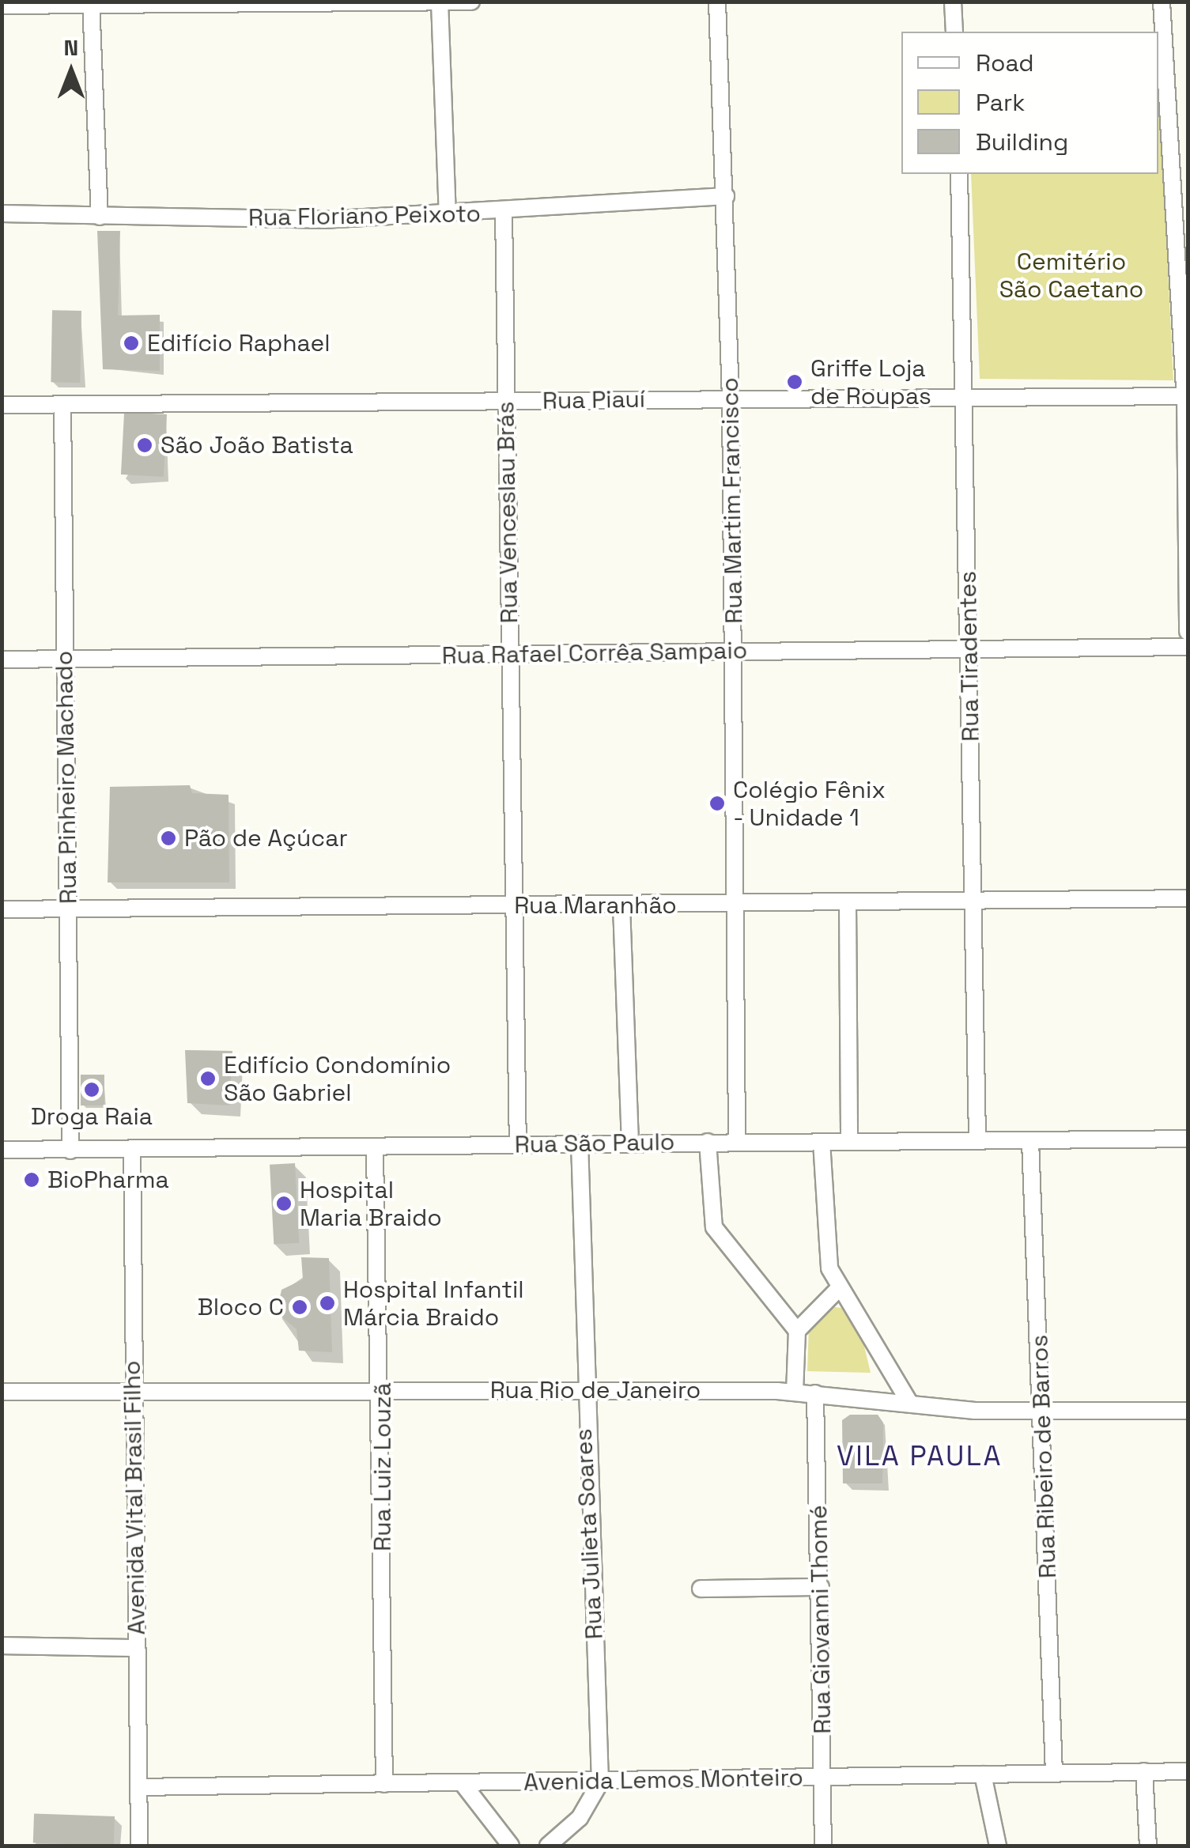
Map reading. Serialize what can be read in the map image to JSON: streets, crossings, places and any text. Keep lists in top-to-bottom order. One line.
{"streets":{"street":["Rua Floriano Peixoto","Rua Piauí","Rua Martim Francisco","Rua Venceslau Brás","Rua Rafael Corrêa Sampaio","Rua Tiradentes","Rua Pinheiro Machado","Rua Maranhão","Rua São Paulo","Rua Rio de Janeiro","Rua Ribeiro de Barros","Rua Luiz Louzã","Avenida Vital Brasil Filho","Rua Julieta Soares","Rua Giovanni Thomé","Avenida Lemos Monteiro"]},"crossings":[["Rua Floriano Peixoto","Rua Martim Francisco"],["Rua Floriano Peixoto","Rua Venceslau Brás"],["Rua Piauí","Rua Martim Francisco"],["Rua Piauí","Rua Venceslau Brás"],["Rua Piauí","Rua Tiradentes"],["Rua Piauí","Rua Pinheiro Machado"],["Rua Martim Francisco","Rua Rafael Corrêa Sampaio"],["Rua Martim Francisco","Rua Maranhão"],["Rua Martim Francisco","Rua São Paulo"],["Rua Venceslau Brás","Rua Rafael Corrêa Sampaio"],["Rua Venceslau Brás","Rua Maranhão"],["Rua Venceslau Brás","Rua São Paulo"],["Rua Rafael Corrêa Sampaio","Rua Tiradentes"],["Rua Rafael Corrêa Sampaio","Rua Pinheiro Machado"],["Rua Tiradentes","Rua Maranhão"],["Rua Tiradentes","Rua São Paulo"],["Rua Pinheiro Machado","Rua Maranhão"],["Rua Pinheiro Machado","Rua São Paulo"],["Rua São Paulo","Rua Ribeiro de Barros"],["Rua São Paulo","Rua Luiz Louzã"],["Rua São Paulo","Avenida Vital Brasil Filho"],["Rua São Paulo","Rua Julieta Soares"],["Rua Rio de Janeiro","Rua Ribeiro de Barros"],["Rua Rio de Janeiro","Rua Luiz Louzã"],["Rua Rio de Janeiro","Avenida Vital Brasil Filho"],["Rua Rio de Janeiro","Rua Julieta Soares"],["Rua Rio de Janeiro","Rua Giovanni Thomé"],["Rua Ribeiro de Barros","Avenida Lemos Monteiro"],["Rua Luiz Louzã","Avenida Lemos Monteiro"],["Avenida Vital Brasil Filho","Avenida Lemos Monteiro"],["Rua Julieta Soares","Avenida Lemos Monteiro"],["Rua Giovanni Thomé","Avenida Lemos Monteiro"]],"districts":["VILA PAULA"],"parks":["Cemitério São Caetano"],"places":["Edifício Raphael","Griffe Loja de Roupas","São João Batista","Colégio Fênix - Unidade 1","Pão de Açúcar","Edifício Condomínio São Gabriel","Droga Raia","BioPharma","Hospital Maria Braido","Hospital Infantil Márcia Braido","Bloco C"],"legend":["Road","Park","Building"],"north":"top"}
